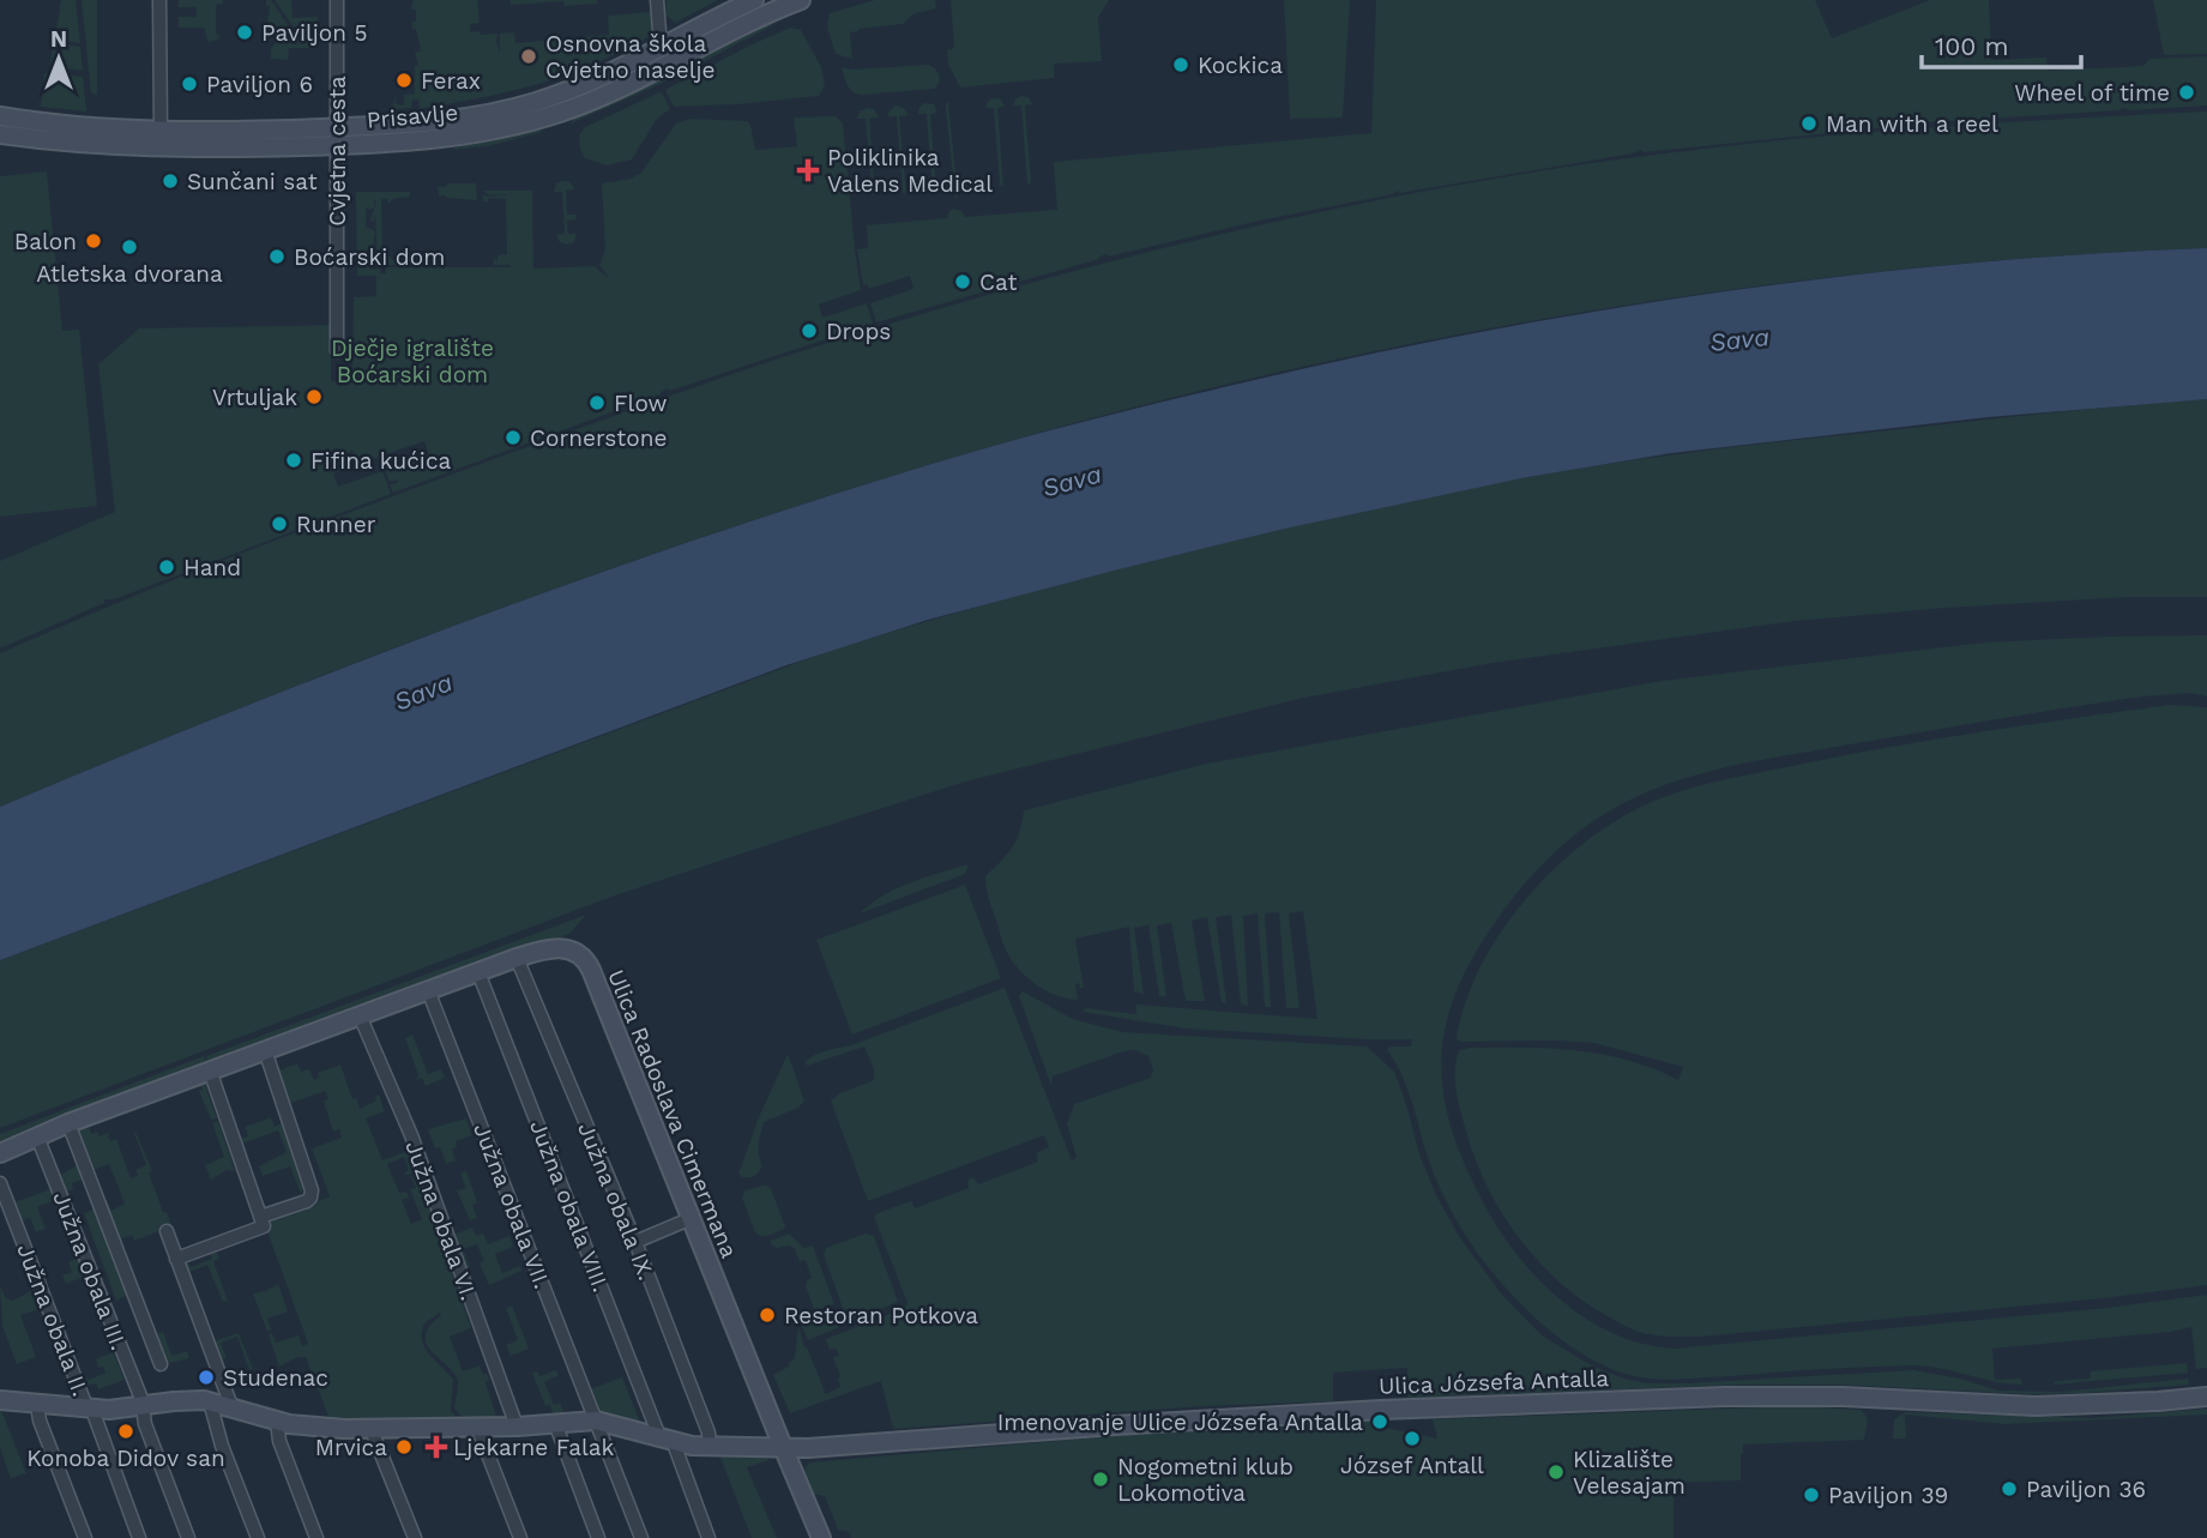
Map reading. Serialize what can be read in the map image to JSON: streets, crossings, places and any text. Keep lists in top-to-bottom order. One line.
{"streets":{"street":["Prisavlje","Cvjetna cesta","Ulica Radoslava Cimermana","Južna obala IX.","Južna obala VII.","Južna obala VIII.","Južna obala VI.","Južna obala III.","Južna obala II.","Ulica Józsefa Antalla"]},"crossings":[["Prisavlje","Cvjetna cesta"],["Ulica Radoslava Cimermana","Južna obala IX."],["Ulica Radoslava Cimermana","Južna obala VII."],["Ulica Radoslava Cimermana","Južna obala VIII."],["Ulica Radoslava Cimermana","Južna obala VI."],["Ulica Radoslava Cimermana","Južna obala III."],["Ulica Radoslava Cimermana","Ulica Józsefa Antalla"],["Južna obala IX.","Ulica Józsefa Antalla"],["Južna obala VII.","Ulica Józsefa Antalla"],["Južna obala VIII.","Ulica Józsefa Antalla"],["Južna obala VI.","Ulica Józsefa Antalla"],["Južna obala III.","Ulica Józsefa Antalla"],["Južna obala II.","Ulica Józsefa Antalla"]],"water":["Sava"],"parks":["Dječje igralište Boćarski dom"],"places":{"other":["Paviljon 5","Osnovna škola Cvjetno naselje","Kockica","Ferax","Paviljon 6","Wheel of time","Man with a reel","Sunčani sat","Balon","Atletska dvorana","Boćarski dom","Cat","Drops","Vrtuljak","Flow","Cornerstone","Fifina kućica","Runner","Hand","Restoran Potkova","Studenac","Imenovanje Ulice Józsefa Antalla","Konoba Didov san","József Antall","Mrvica","Klizalište Velesajam","Nogometni klub Lokomotiva","Paviljon 36","Paviljon 39"],"health":["Poliklinika Valens Medical","Ljekarne Falak"]},"scale_bar":"100 m","north":"top"}
